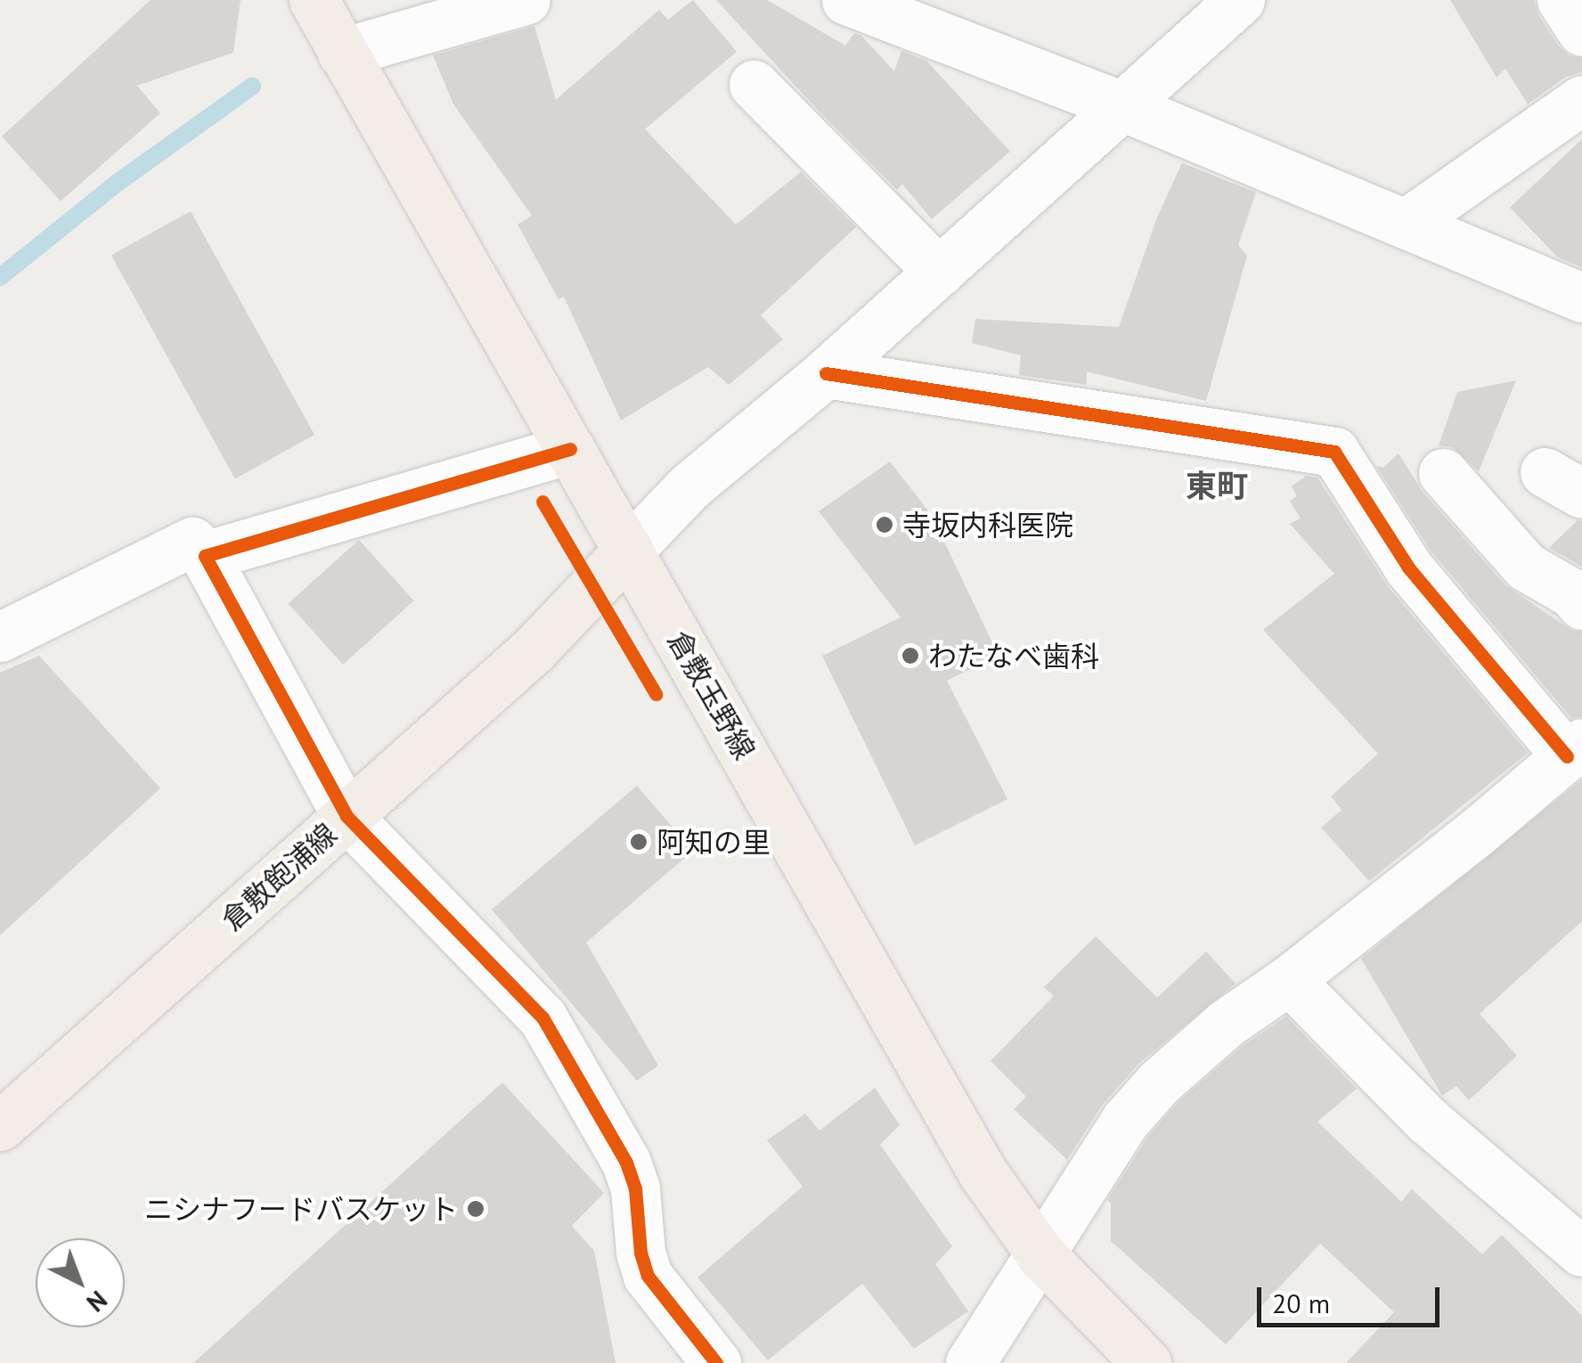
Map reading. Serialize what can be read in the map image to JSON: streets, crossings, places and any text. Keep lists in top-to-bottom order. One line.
{"streets":{"main road":["倉敷玉野線","倉敷飽浦線"]},"crossings":[["倉敷玉野線","倉敷飽浦線"]],"districts":["東町"],"places":["寺坂内科医院","わたなべ歯科","阿知の里","ニシナフードバスケット"],"scale_bar":"20 m","north":"bottom right"}
